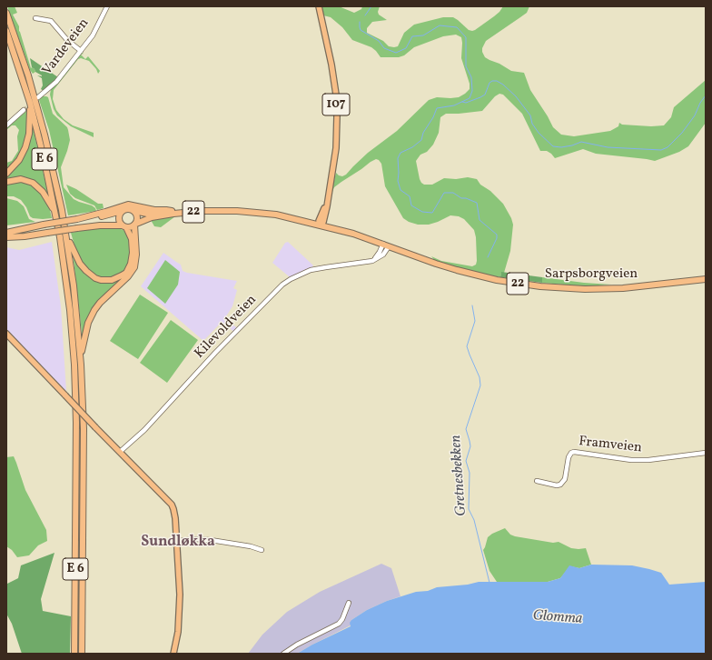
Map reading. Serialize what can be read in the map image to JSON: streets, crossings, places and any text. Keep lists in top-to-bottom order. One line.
{"streets":{"highway":["E 6","22","Sarpsborgveien"],"main road":["107"],"street":["Vardeveien","Kilevoldveien","Framveien"]},"crossings":[["107","Sarpsborgveien"],["E 6","22"],["E 6","Sarpsborgveien"],["22","Sarpsborgveien"],["Sarpsborgveien","Kilevoldveien"]],"districts":["Sundløkka"],"water":["Gretnesbekken","Glomma"]}
